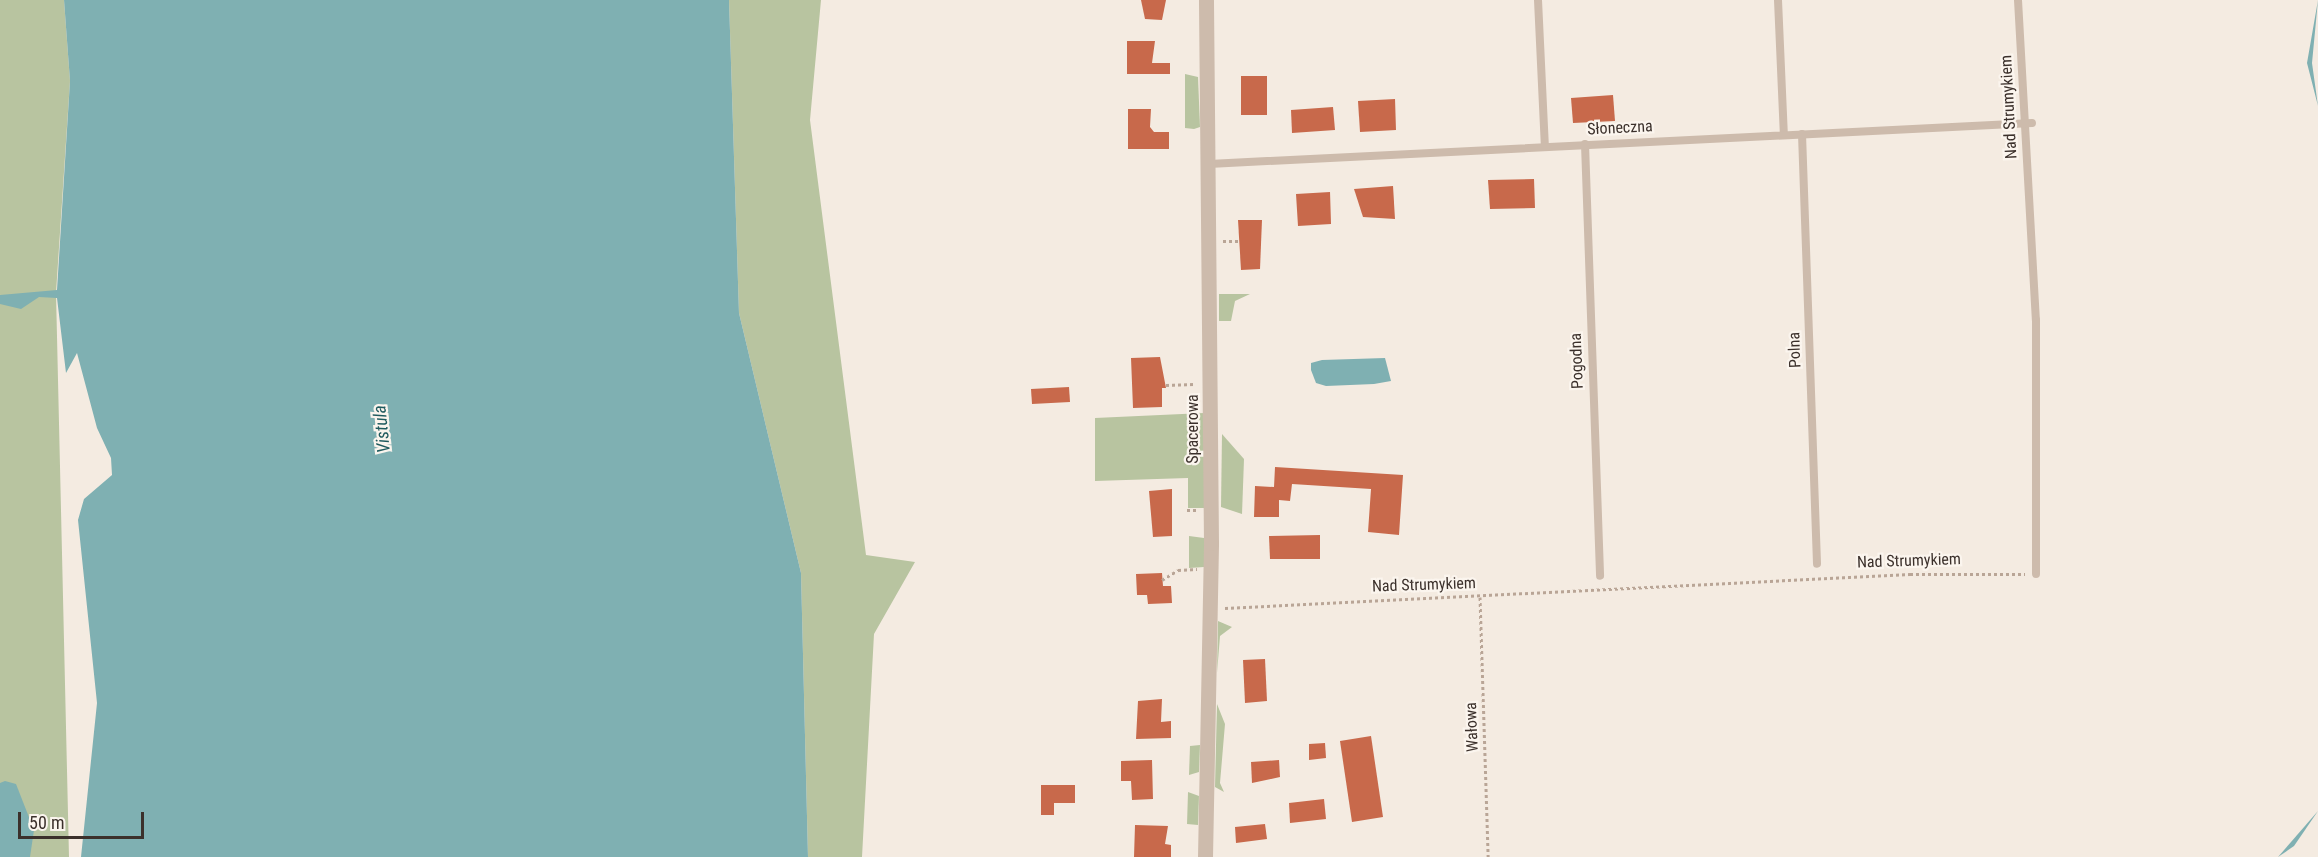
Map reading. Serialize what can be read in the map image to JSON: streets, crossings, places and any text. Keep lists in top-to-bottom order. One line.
{"streets":{"street":["Spacerowa"],"lane":["Nad Strumykiem","Słoneczna","Polna","Pogodna"],"path":["Wałowa"]},"crossings":[["Nad Strumykiem","Słoneczna"],["Nad Strumykiem","Spacerowa"],["Nad Strumykiem","Wałowa"],["Słoneczna","Polna"],["Słoneczna","Pogodna"],["Słoneczna","Spacerowa"]],"water":["Vistula"],"scale_bar":"50 m"}
